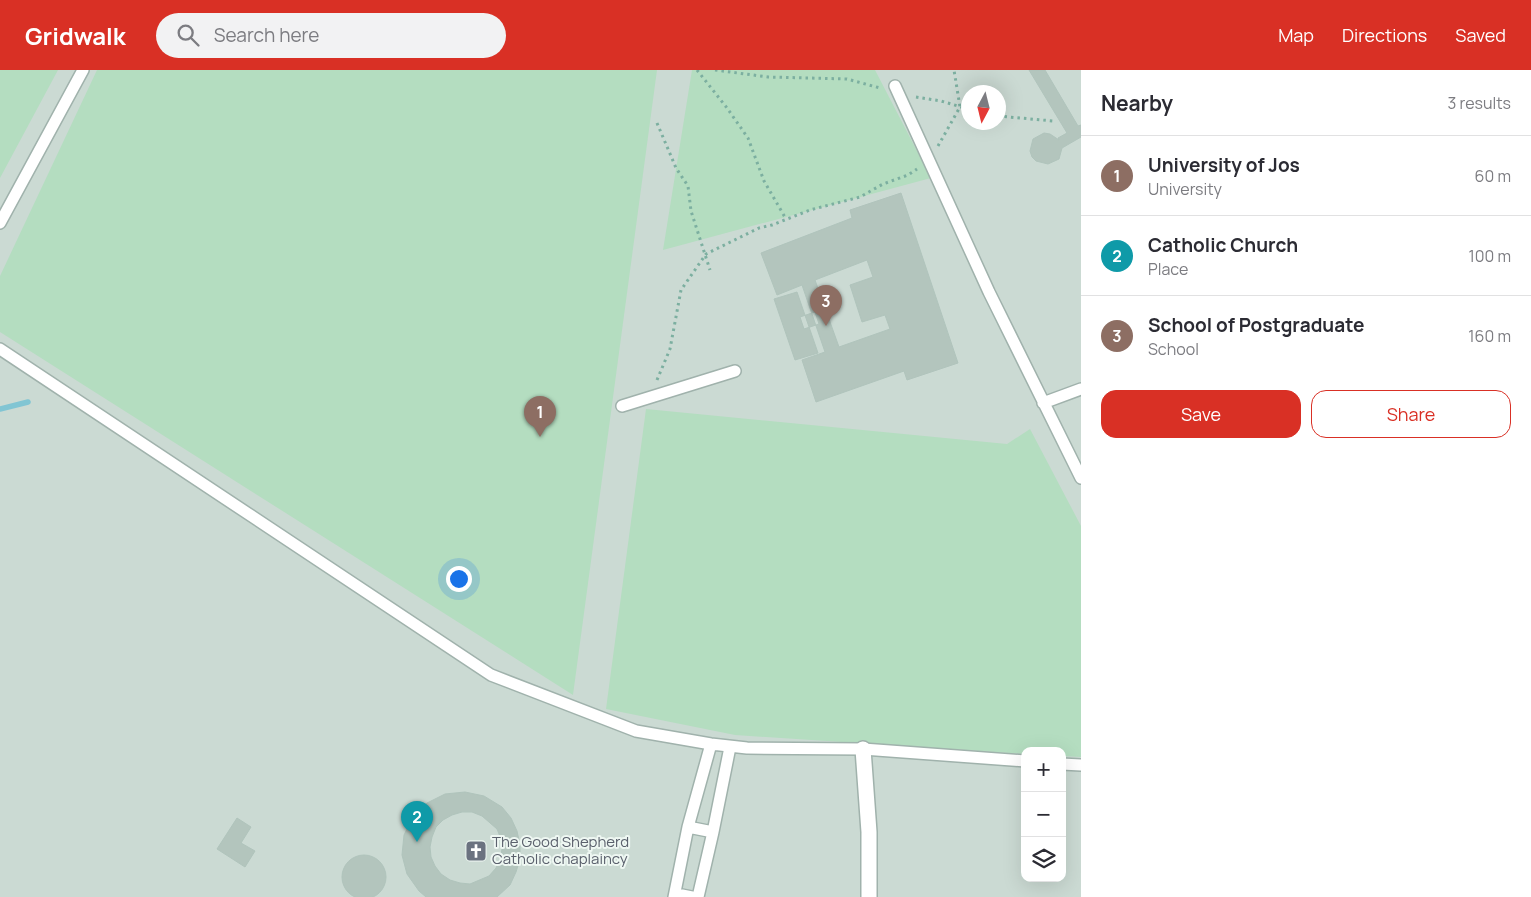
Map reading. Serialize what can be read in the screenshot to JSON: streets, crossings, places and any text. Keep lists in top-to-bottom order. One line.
{"places":{"church":["The Good Shepherd Catholic chaplaincy"]},"north":"bottom","page":{"header":"Gridwalk","search":"Search here","nav":["Map","Directions","Saved"],"heading":["Nearby","3 results"],"list":[{"mark":"1","name":"University of Jos","note":"University","value":"60 m"},{"mark":"2","name":"Catholic Church","note":"Place","value":"100 m"},{"mark":"3","name":"School of Postgraduate","note":"School","value":"160 m"}],"pins":["3","1","2"],"buttons":["Save","Share"],"map_buttons":["+","−"]}}
